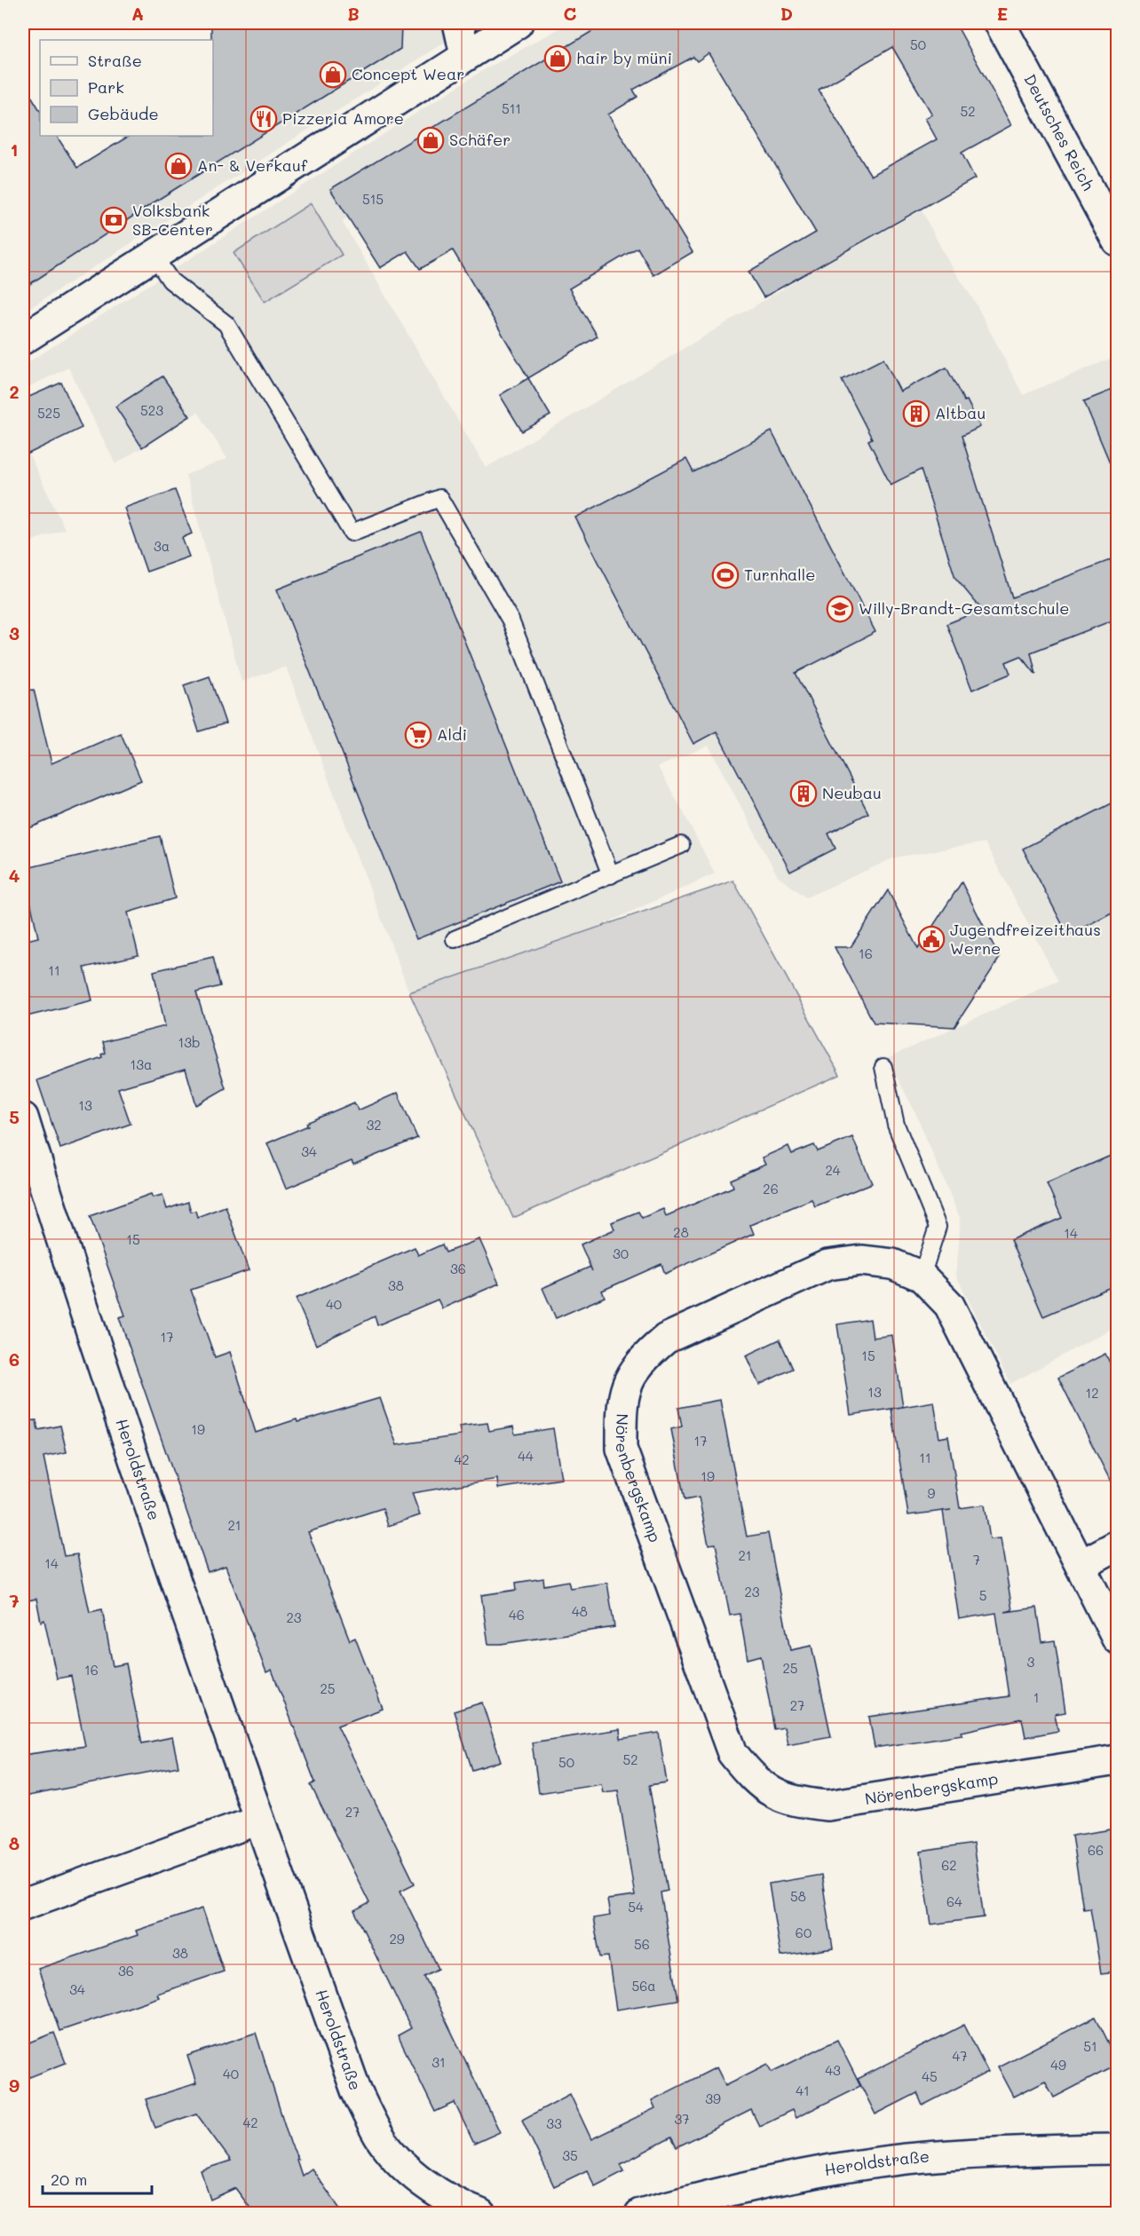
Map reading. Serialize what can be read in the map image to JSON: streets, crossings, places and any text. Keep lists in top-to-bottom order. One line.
{"streets":{"street":["Deutsches Reich","Heroldstraße","Nörenbergskamp"]},"places":{"shop":["hair by müni","Concept Wear","Schäfer","An- & Verkauf"],"restaurant":["Pizzeria Amore"],"bank":["Volksbank SB-Center"],"building":["Altbau","Neubau"],"sports":["Turnhalle"],"school or university":["Willy-Brandt-Gesamtschule"],"supermarket":["Aldi"],"public building":["Jugendfreizeithaus Werne"]},"house_numbers":["50","511","52","515","523","525","3a","16","11","13b","13a","13","32","34","24","26","28","14","15","30","36","38","40","17","15","13","12","19","17","44","11","42","19","9","21","21","7","14","23","5","48","46","23","3","25","16","25","1","27","52","50","27","66","62","58","64","54","60","29","56","38","36","56a","34","51","47","31","49","43","40","45","41","39","37","42","33","35"],"legend":["Straße","Park","Gebäude"],"scale_bar":"20 m","grid":{"columns":["A","B","C","D","E"],"rows":["1","2","3","4","5","6","7","8","9"]}}
